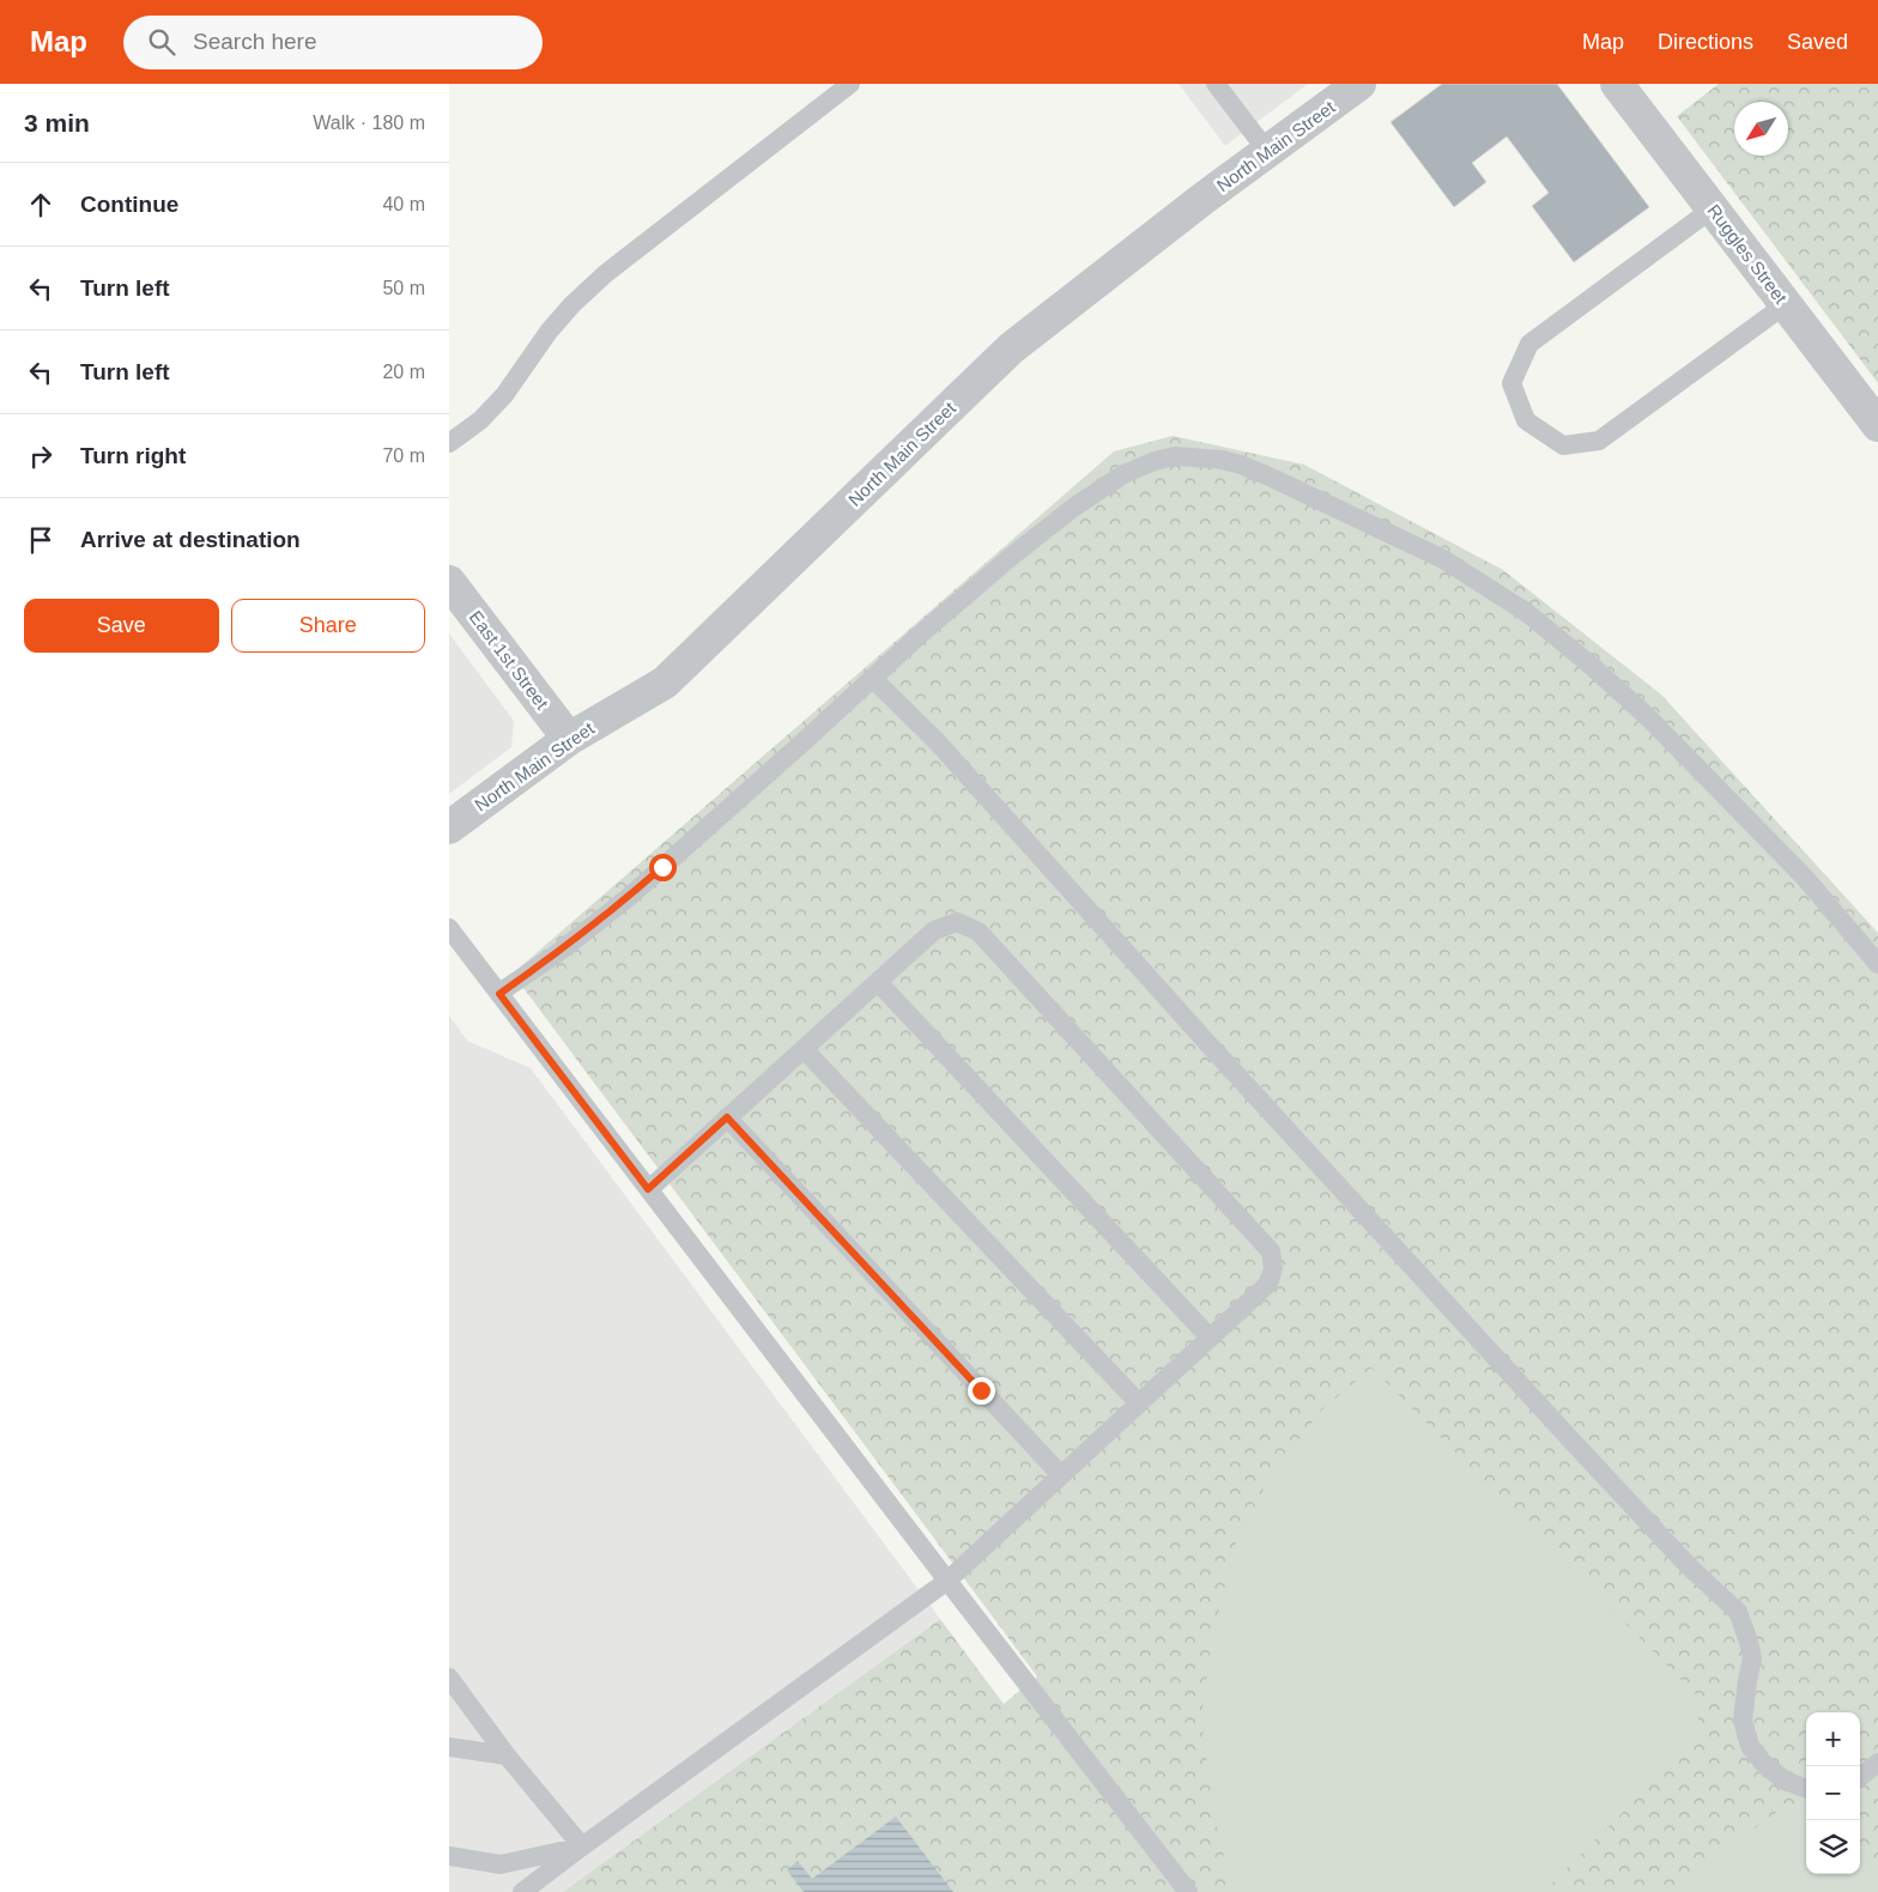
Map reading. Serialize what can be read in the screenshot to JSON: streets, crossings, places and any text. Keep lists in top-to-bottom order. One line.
{"streets":{"street":["North Main Street","Ruggles Street","East 1st Street"]},"crossings":[["North Main Street","East 1st Street"]],"north":"bottom left","page":{"header":"Map","search":"Search here","nav":["Map","Directions","Saved"],"heading":["3 min","Walk · 180 m"],"list":[["Continue","40 m"],["Turn left","50 m"],["Turn left","20 m"],["Turn right","70 m"],"Arrive at destination"],"buttons":["Save","Share"],"map_buttons":["+","−"]}}
